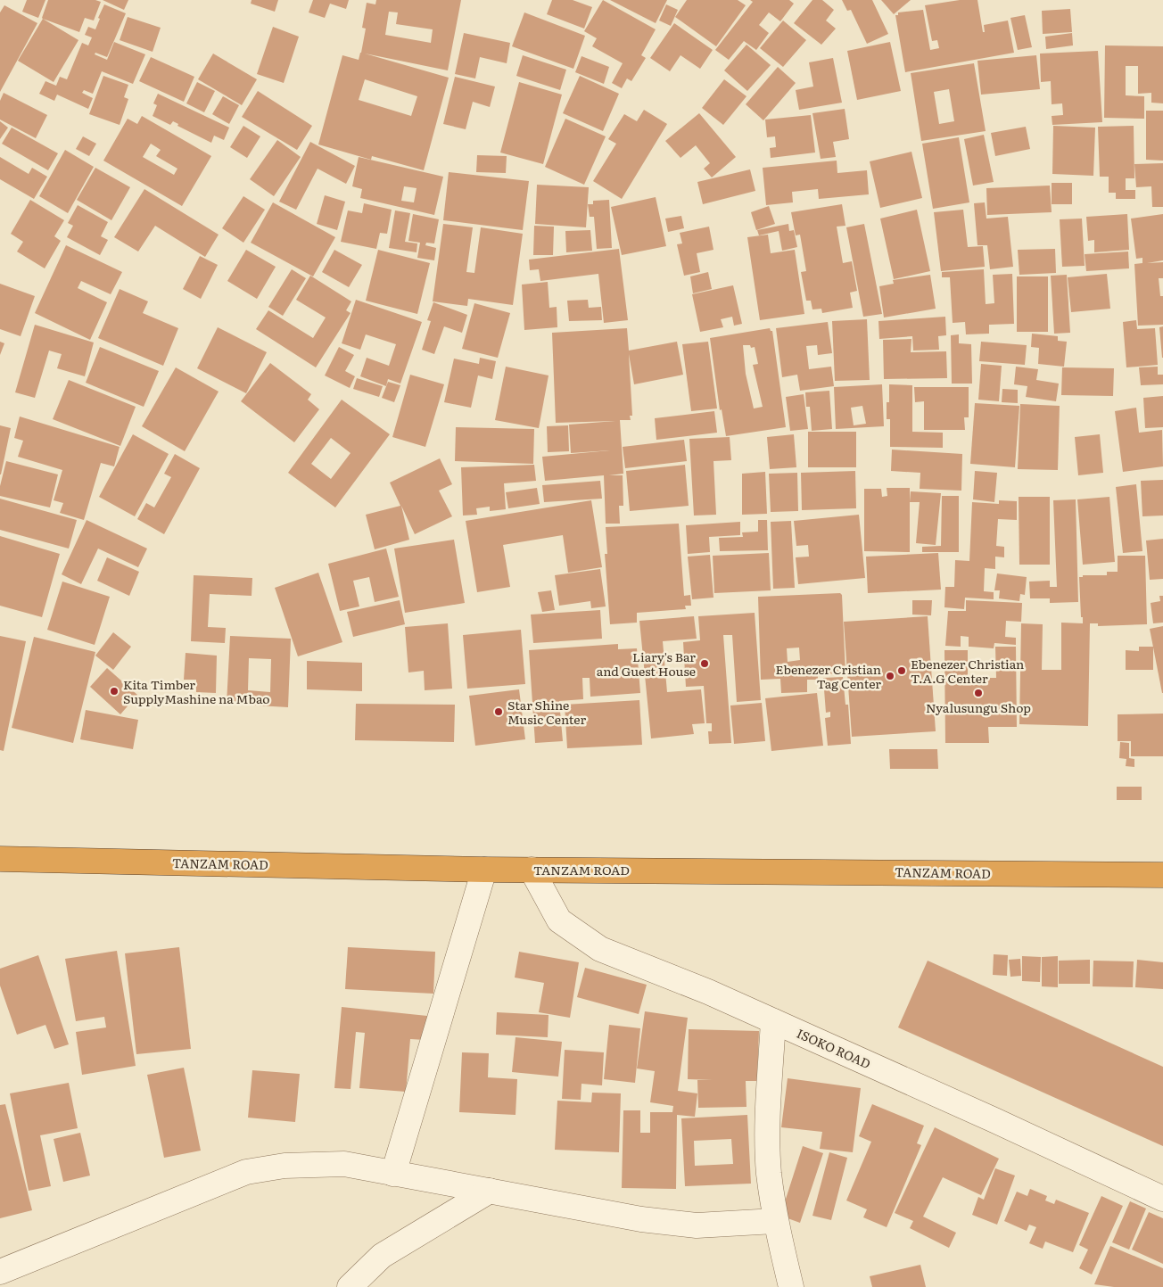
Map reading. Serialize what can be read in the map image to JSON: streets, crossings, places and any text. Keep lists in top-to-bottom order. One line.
{"streets":{"highway":["TANZAM ROAD"],"street":["ISOKO ROAD"]},"crossings":[["TANZAM ROAD","ISOKO ROAD"]],"places":["Liary's Bar and Guest House","Ebenezer Christian T.A.G Center","Ebenezer Cristian Tag Center","Kita Timber SupplyMashine na Mbao","Nyalusungu Shop","Star Shine Music Center"]}
